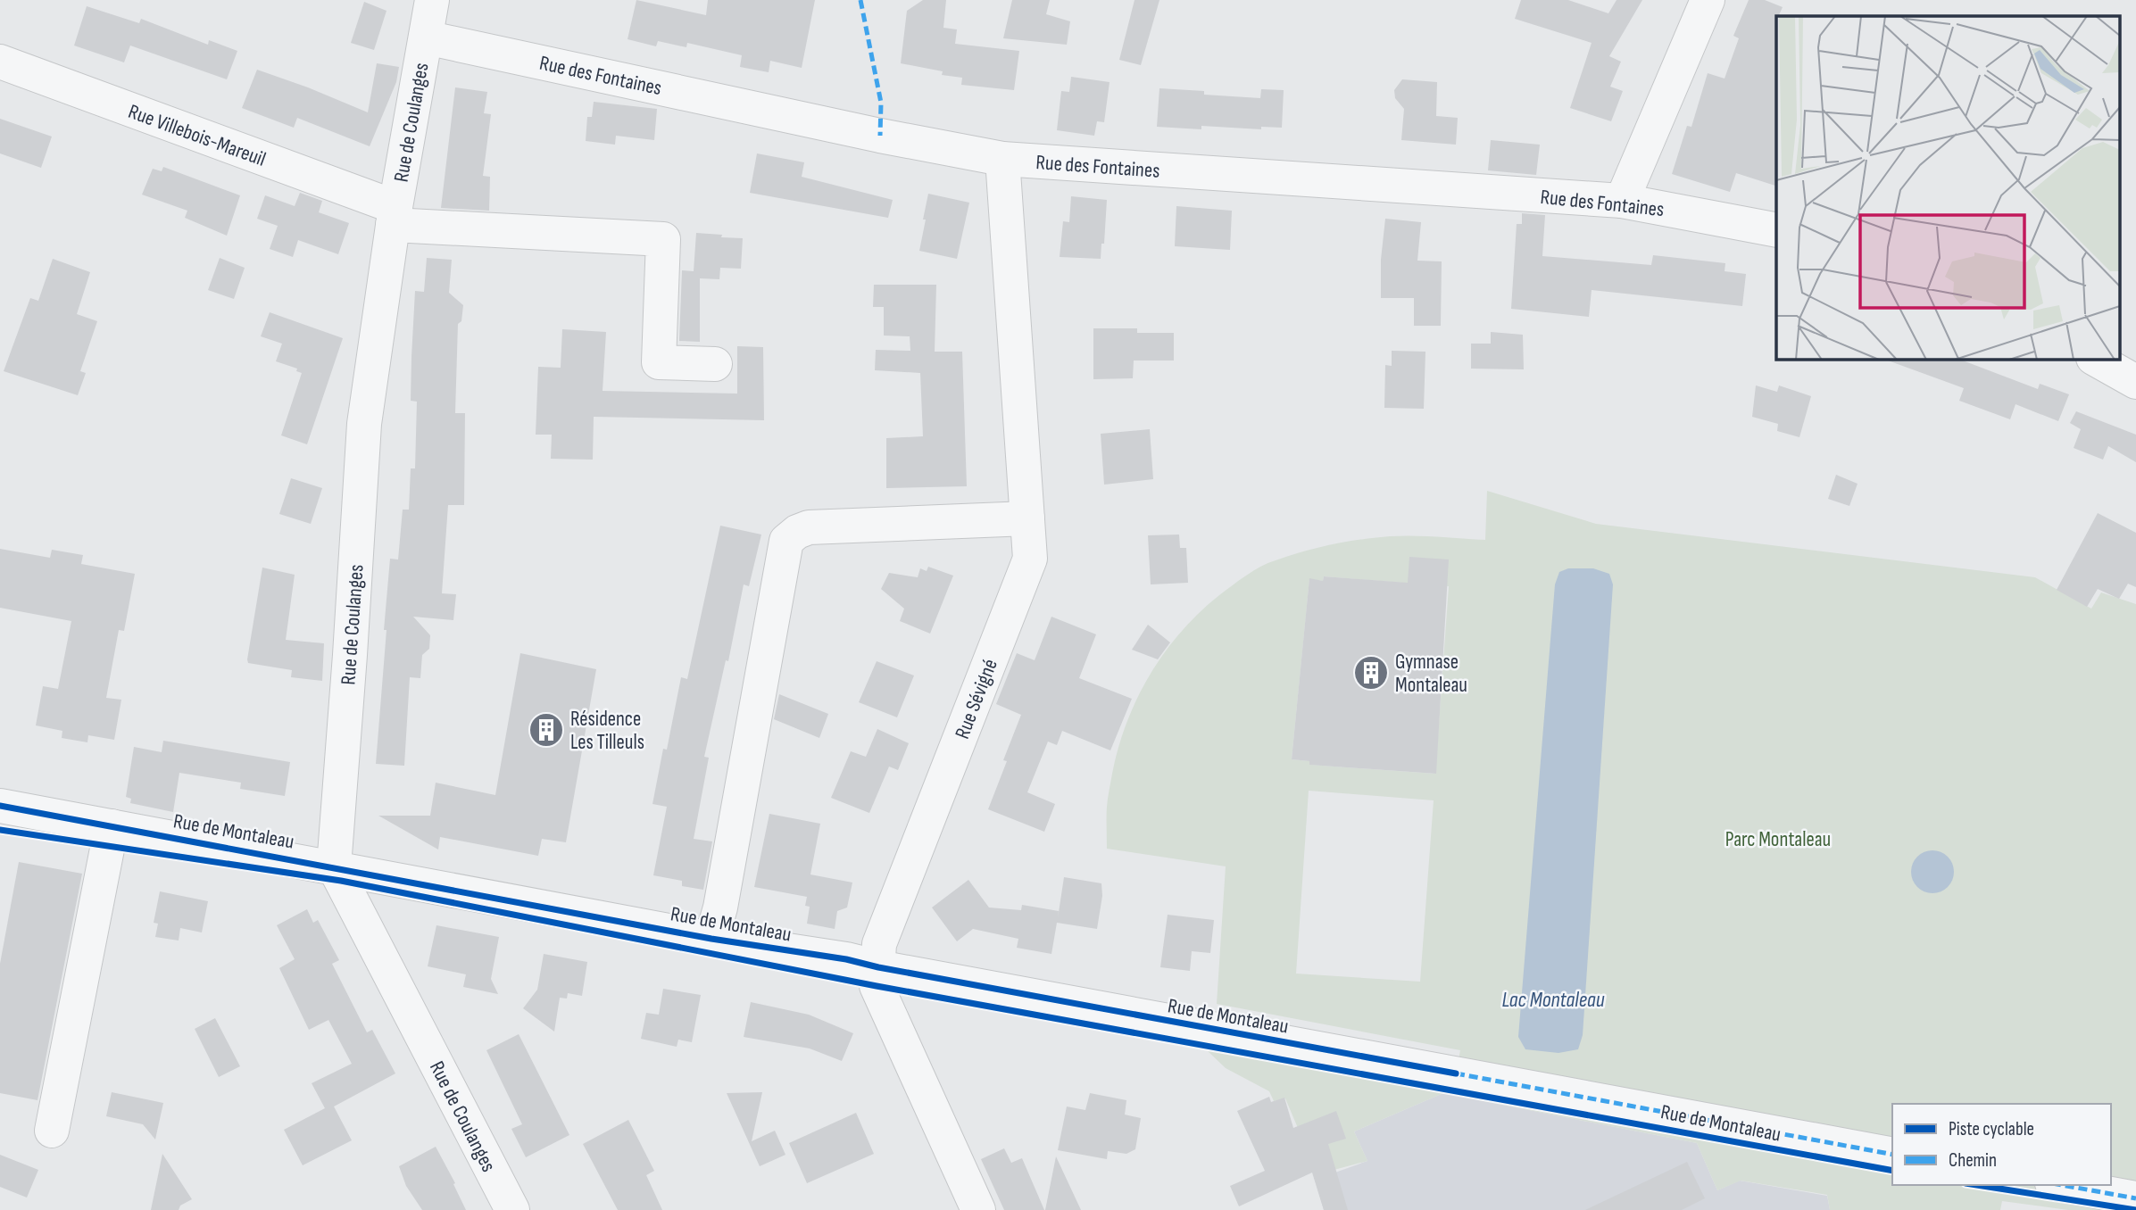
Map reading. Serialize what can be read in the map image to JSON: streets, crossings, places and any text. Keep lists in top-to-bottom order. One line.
{"streets":{"street":["Rue des Fontaines","Rue de Coulanges","Rue Villebois-Mareuil","Rue Sévigné","Rue de Montaleau"]},"crossings":[["Rue des Fontaines","Rue de Coulanges"],["Rue des Fontaines","Rue Sévigné"],["Rue de Coulanges","Rue Villebois-Mareuil"],["Rue de Coulanges","Rue de Montaleau"],["Rue Sévigné","Rue de Montaleau"]],"water":["Lac Montaleau"],"parks":["Parc Montaleau"],"places":{"building":["Gymnase Montaleau","Résidence Les Tilleuls"]},"legend":["Piste cyclable","Chemin"]}
